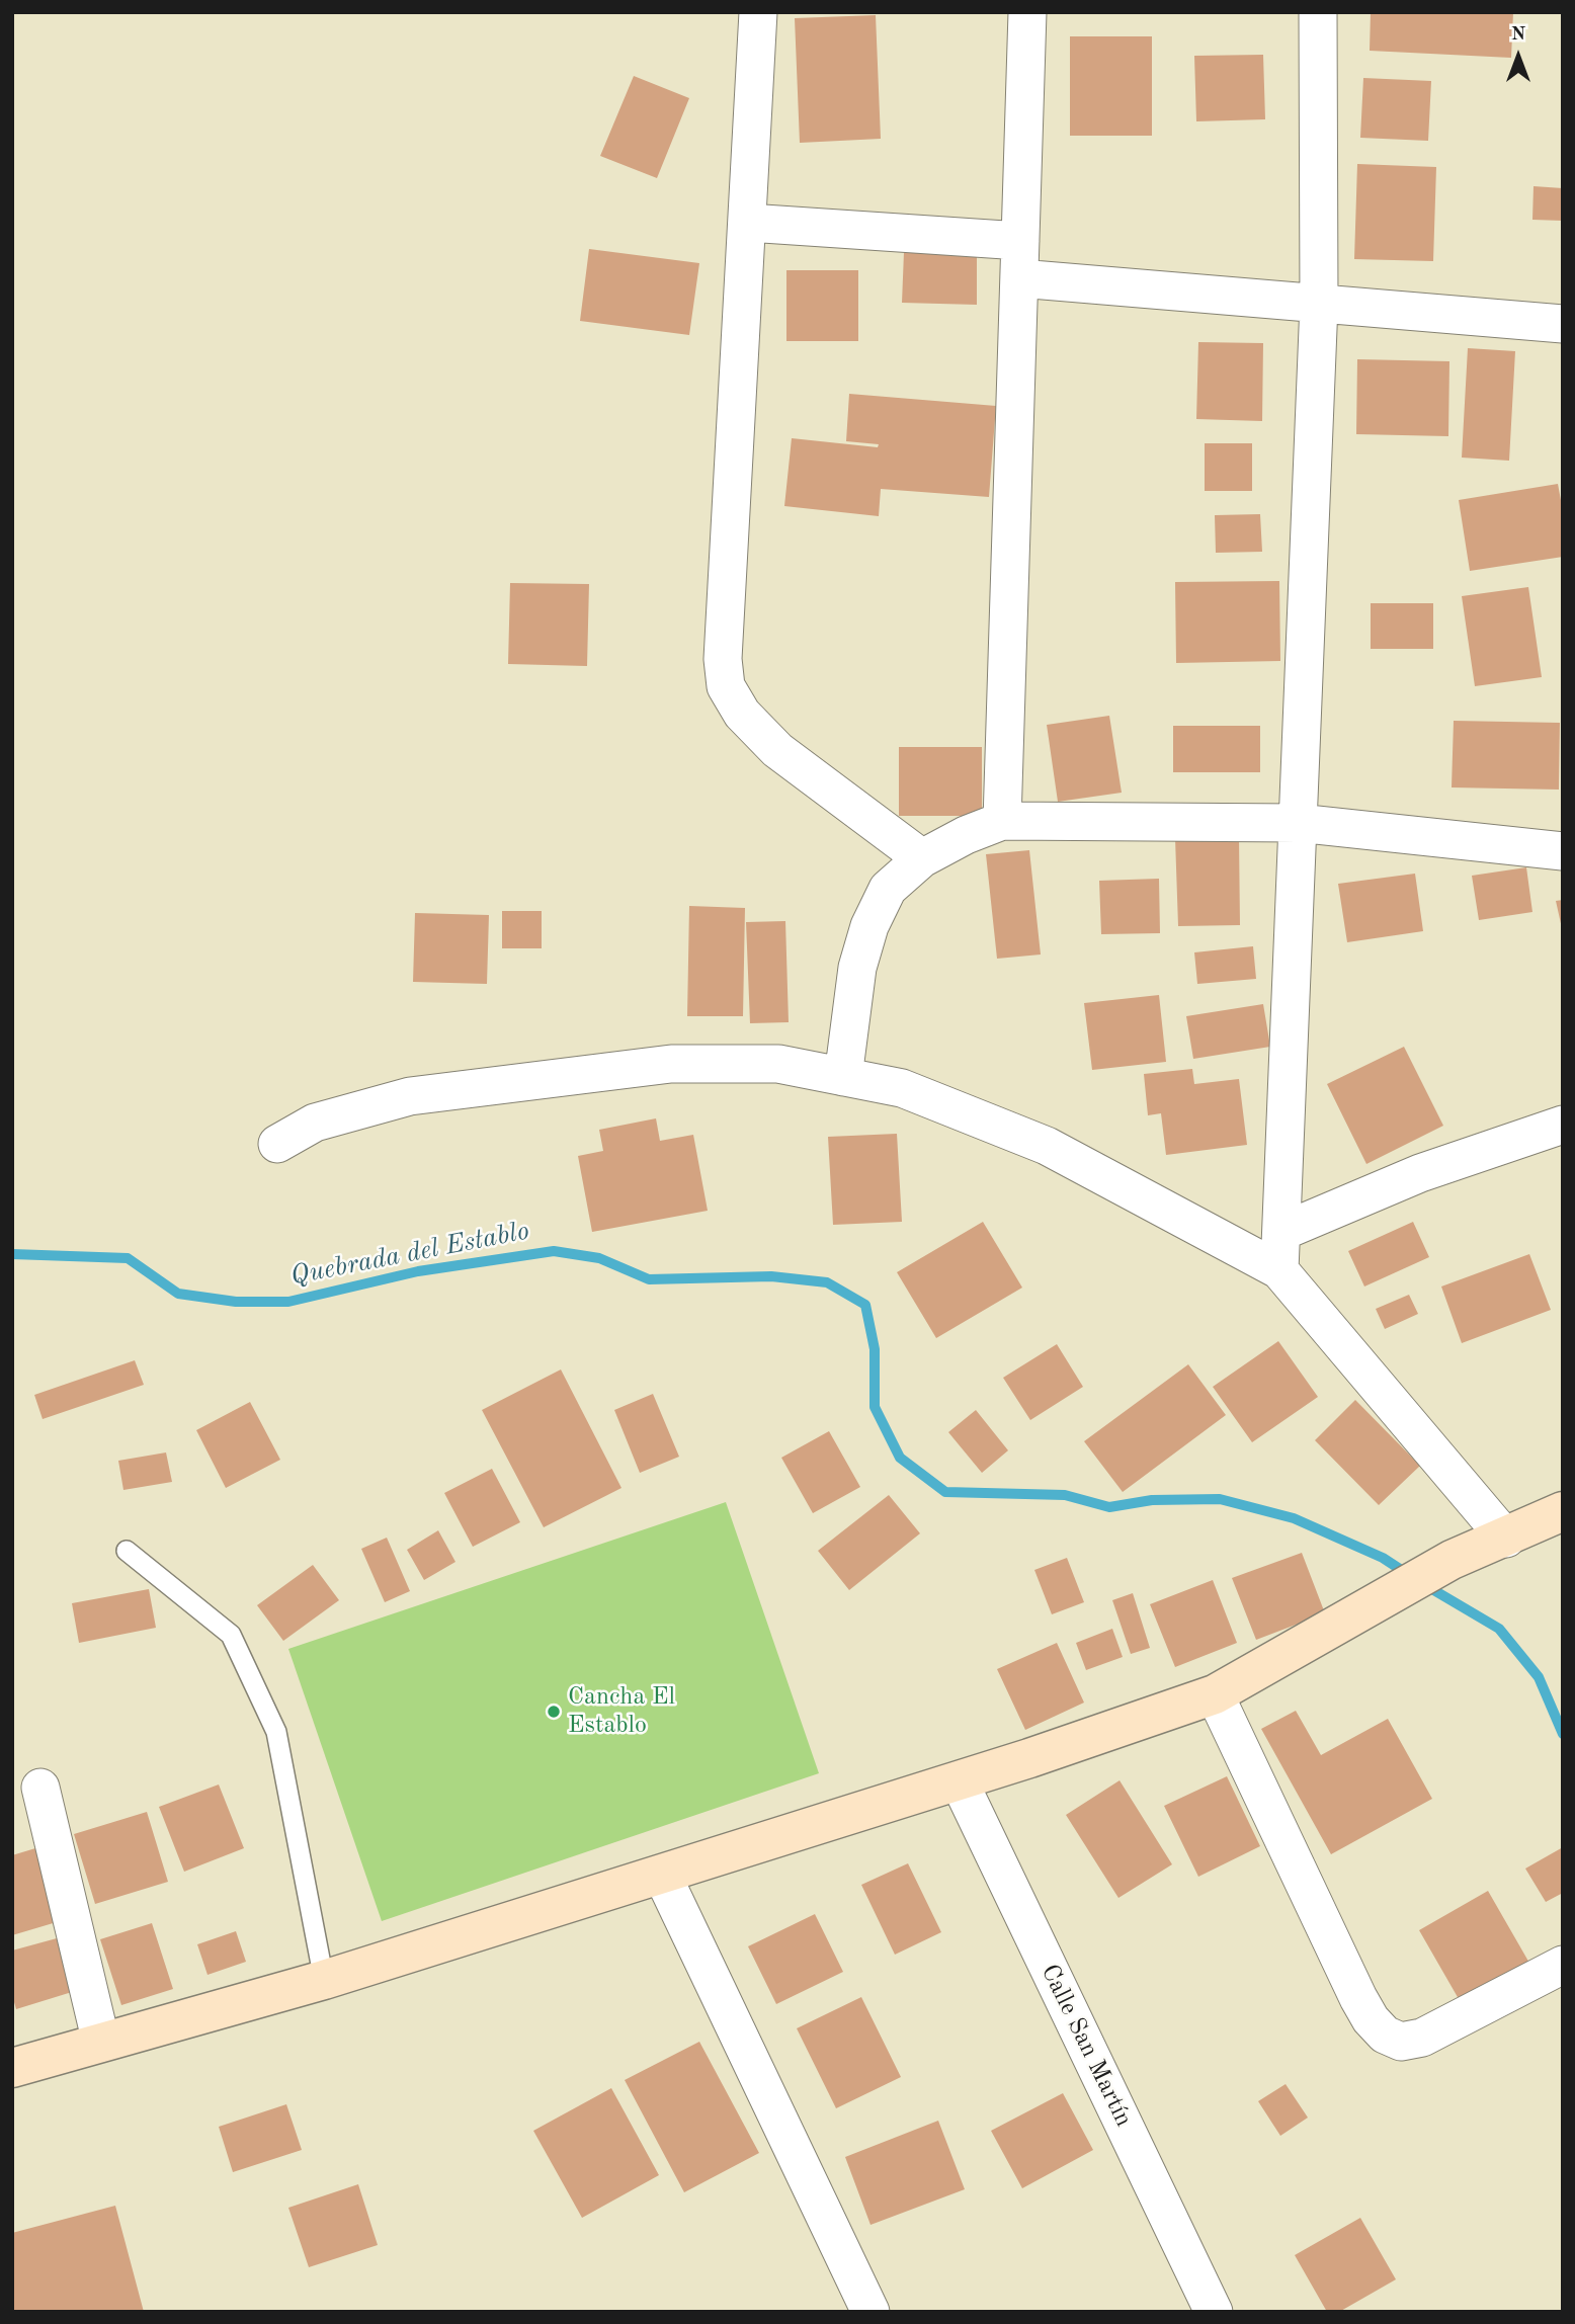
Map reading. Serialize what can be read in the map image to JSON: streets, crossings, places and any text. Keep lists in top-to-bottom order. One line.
{"streets":{"street":["Calle San Martín"]},"water":["Quebrada del Establo"],"places":["Cancha El Establo"],"north":"top"}
